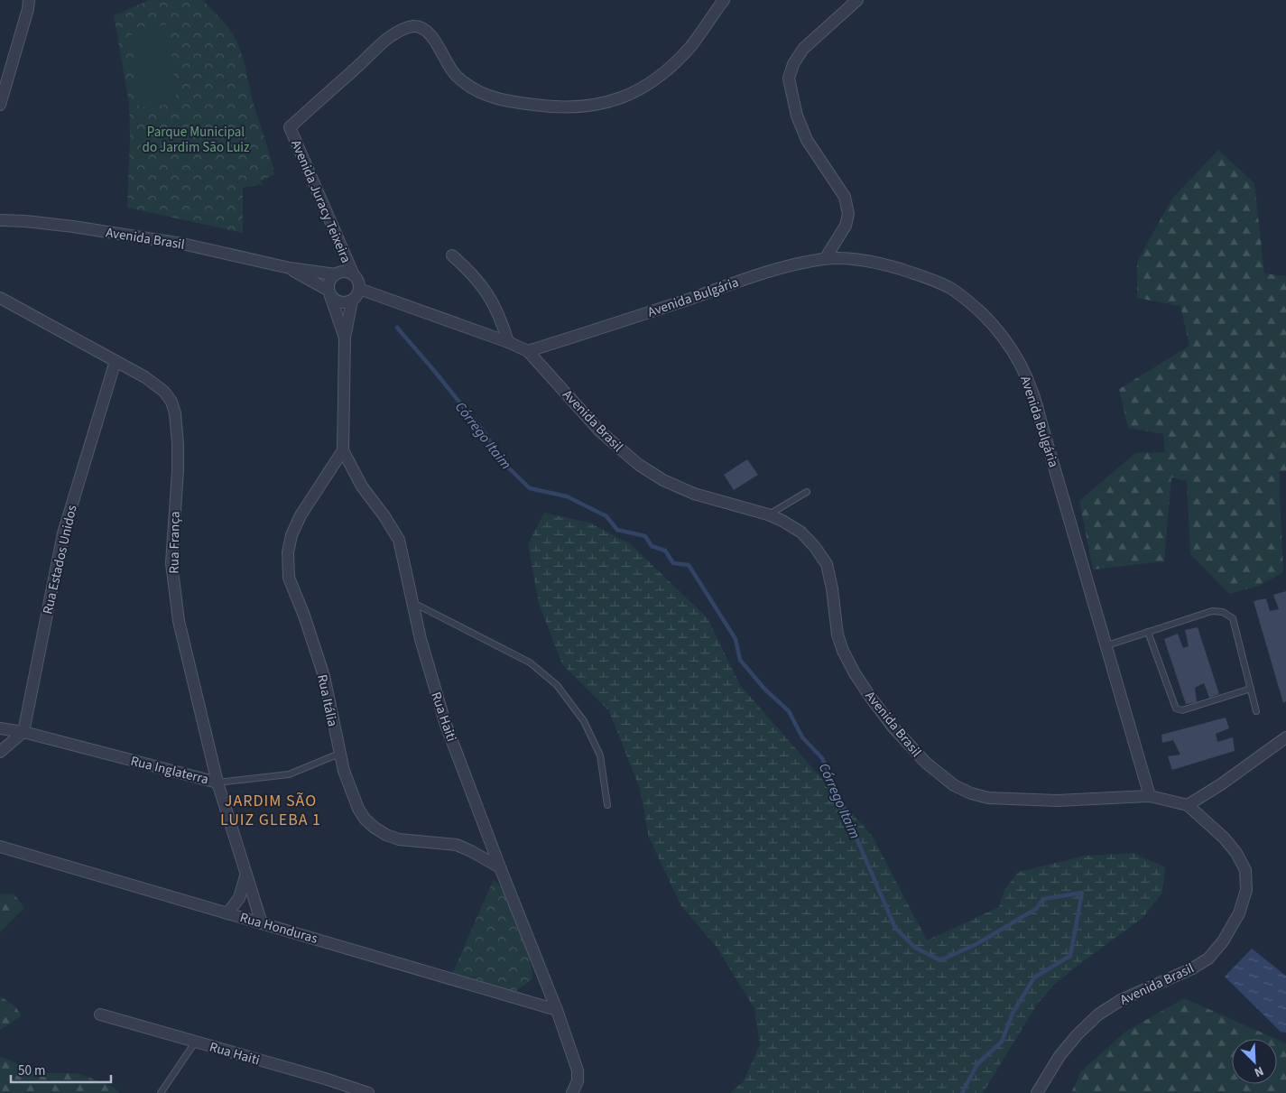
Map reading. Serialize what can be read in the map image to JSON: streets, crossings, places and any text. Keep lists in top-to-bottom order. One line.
{"streets":{"street":["Avenida Juracy Teixeira","Avenida Brasil","Avenida Bulgária","Rua França","Rua Estados Unidos","Rua Itália","Rua Haiti","Rua Inglaterra","Rua Honduras"]},"crossings":[["Avenida Juracy Teixeira","Avenida Brasil"],["Avenida Juracy Teixeira","Rua Haiti"],["Avenida Brasil","Avenida Bulgária"],["Avenida Brasil","Rua Haiti"],["Rua França","Rua Estados Unidos"],["Rua França","Rua Inglaterra"],["Rua França","Rua Honduras"],["Rua Estados Unidos","Rua Inglaterra"],["Rua Itália","Rua Haiti"],["Rua Itália","Rua Inglaterra"],["Rua Haiti","Rua Honduras"]],"districts":["JARDIM SÃO LUIZ GLEBA 1"],"water":["Córrego Itaim"],"parks":["Parque Municipal do Jardim São Luiz"],"scale_bar":"50 m","north":"bottom right"}
